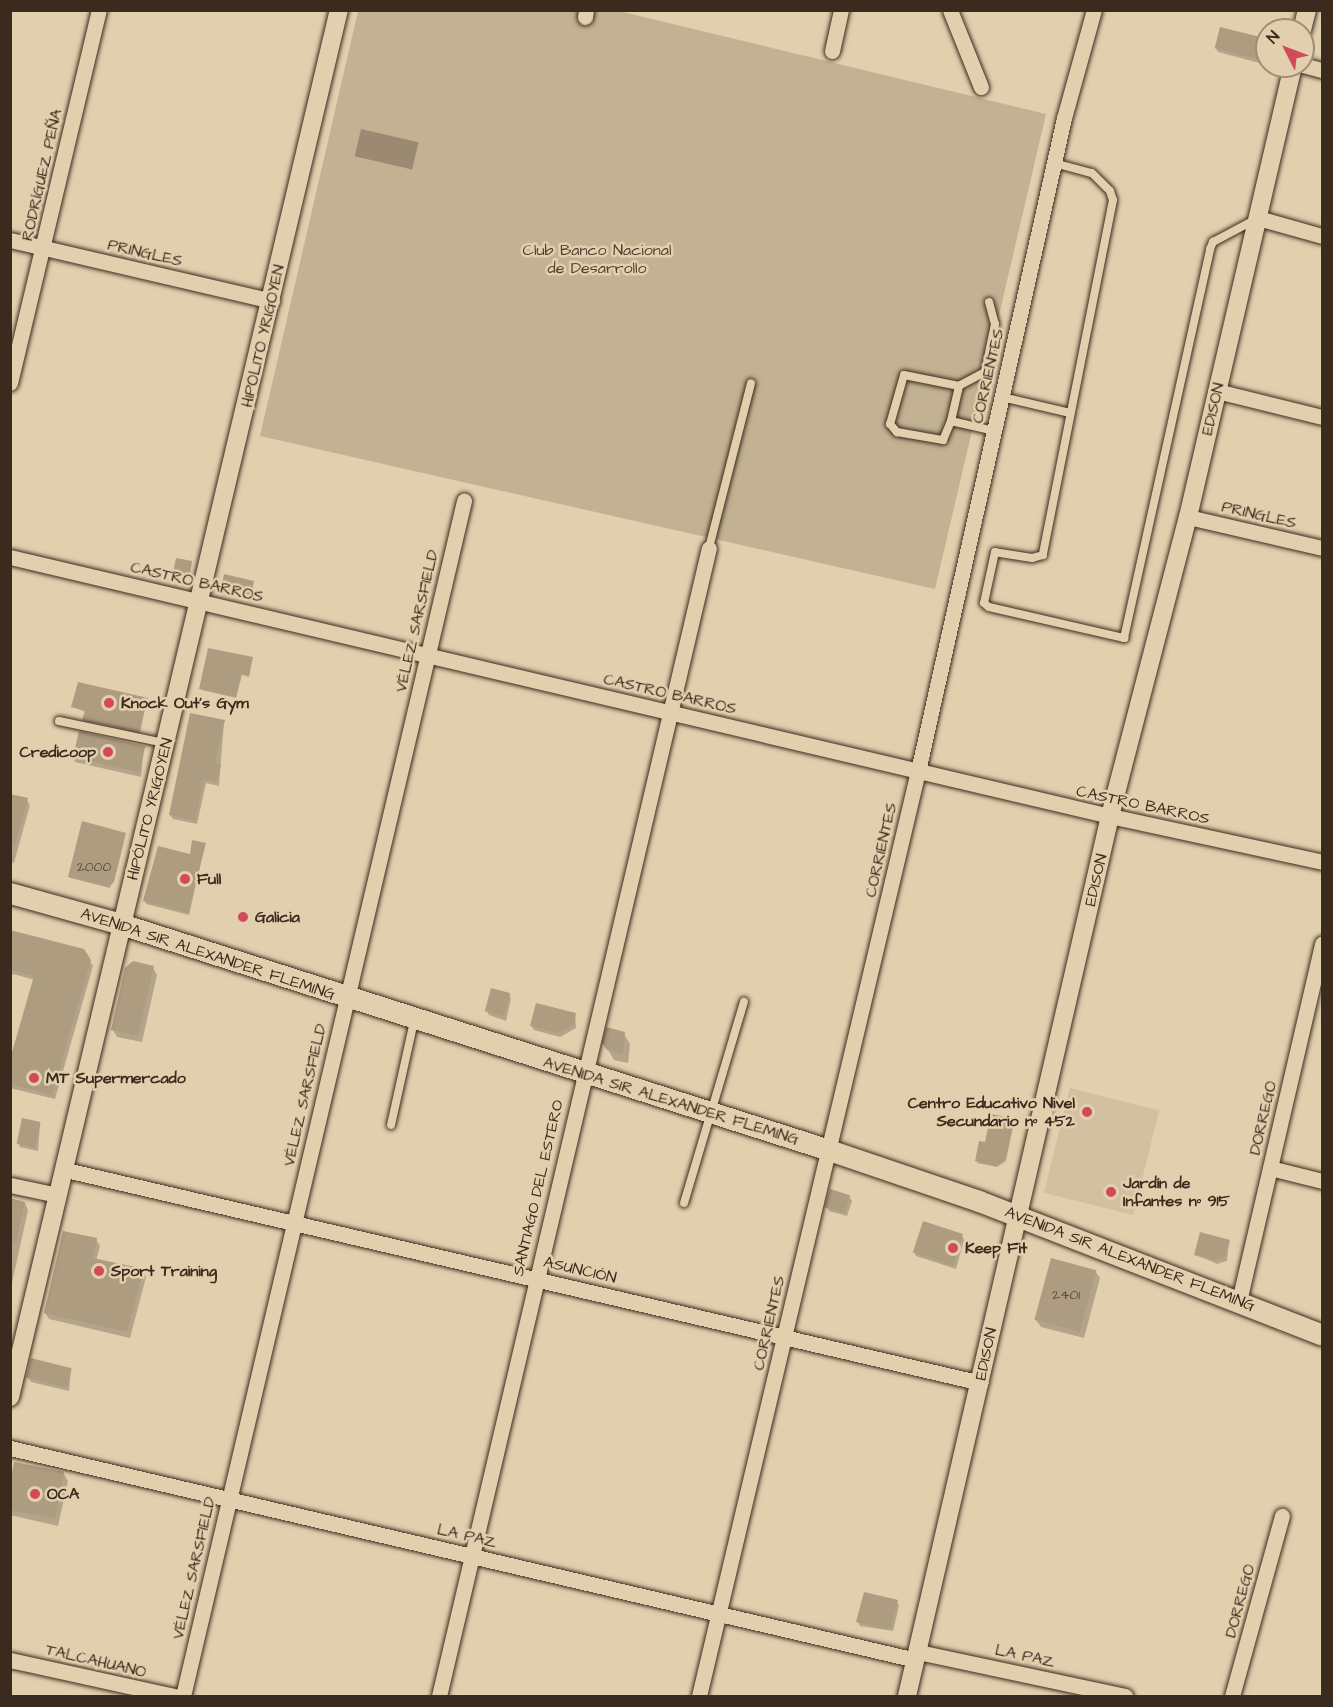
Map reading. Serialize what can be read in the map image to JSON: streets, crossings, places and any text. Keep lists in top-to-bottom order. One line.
{"streets":{"main road":["AVENIDA SIR ALEXANDER FLEMING"],"street":["RODRÍGUEZ PEÑA","PRINGLES","HIPÓLITO YRIGOYEN","CORRIENTES","EDISON","CASTRO BARROS","VÉLEZ SARSFIELD","DORREGO","SANTIAGO DEL ESTERO","ASUNCIÓN","LA PAZ","TALCAHUANO"]},"crossings":[["RODRÍGUEZ PEÑA","PRINGLES"],["PRINGLES","HIPÓLITO YRIGOYEN"],["PRINGLES","EDISON"],["HIPÓLITO YRIGOYEN","CASTRO BARROS"],["HIPÓLITO YRIGOYEN","AVENIDA SIR ALEXANDER FLEMING"],["HIPÓLITO YRIGOYEN","ASUNCIÓN"],["CORRIENTES","CASTRO BARROS"],["CORRIENTES","AVENIDA SIR ALEXANDER FLEMING"],["CORRIENTES","ASUNCIÓN"],["CORRIENTES","LA PAZ"],["EDISON","CASTRO BARROS"],["EDISON","AVENIDA SIR ALEXANDER FLEMING"],["EDISON","ASUNCIÓN"],["EDISON","LA PAZ"],["CASTRO BARROS","VÉLEZ SARSFIELD"],["CASTRO BARROS","SANTIAGO DEL ESTERO"],["VÉLEZ SARSFIELD","AVENIDA SIR ALEXANDER FLEMING"],["VÉLEZ SARSFIELD","ASUNCIÓN"],["VÉLEZ SARSFIELD","LA PAZ"],["AVENIDA SIR ALEXANDER FLEMING","DORREGO"],["AVENIDA SIR ALEXANDER FLEMING","SANTIAGO DEL ESTERO"],["SANTIAGO DEL ESTERO","ASUNCIÓN"],["SANTIAGO DEL ESTERO","LA PAZ"]],"parks":["Club Banco Nacional de Desarrollo"],"places":["Knock Out's Gym","Credicoop","Full","Galicia","MT Supermercado","Centro Educativo Nivel Secundario nº 452","Jardín de Infantes nº 915","Keep Fit","Sport Training","OCA"],"house_numbers":["2000","2401"],"north":"top left"}
